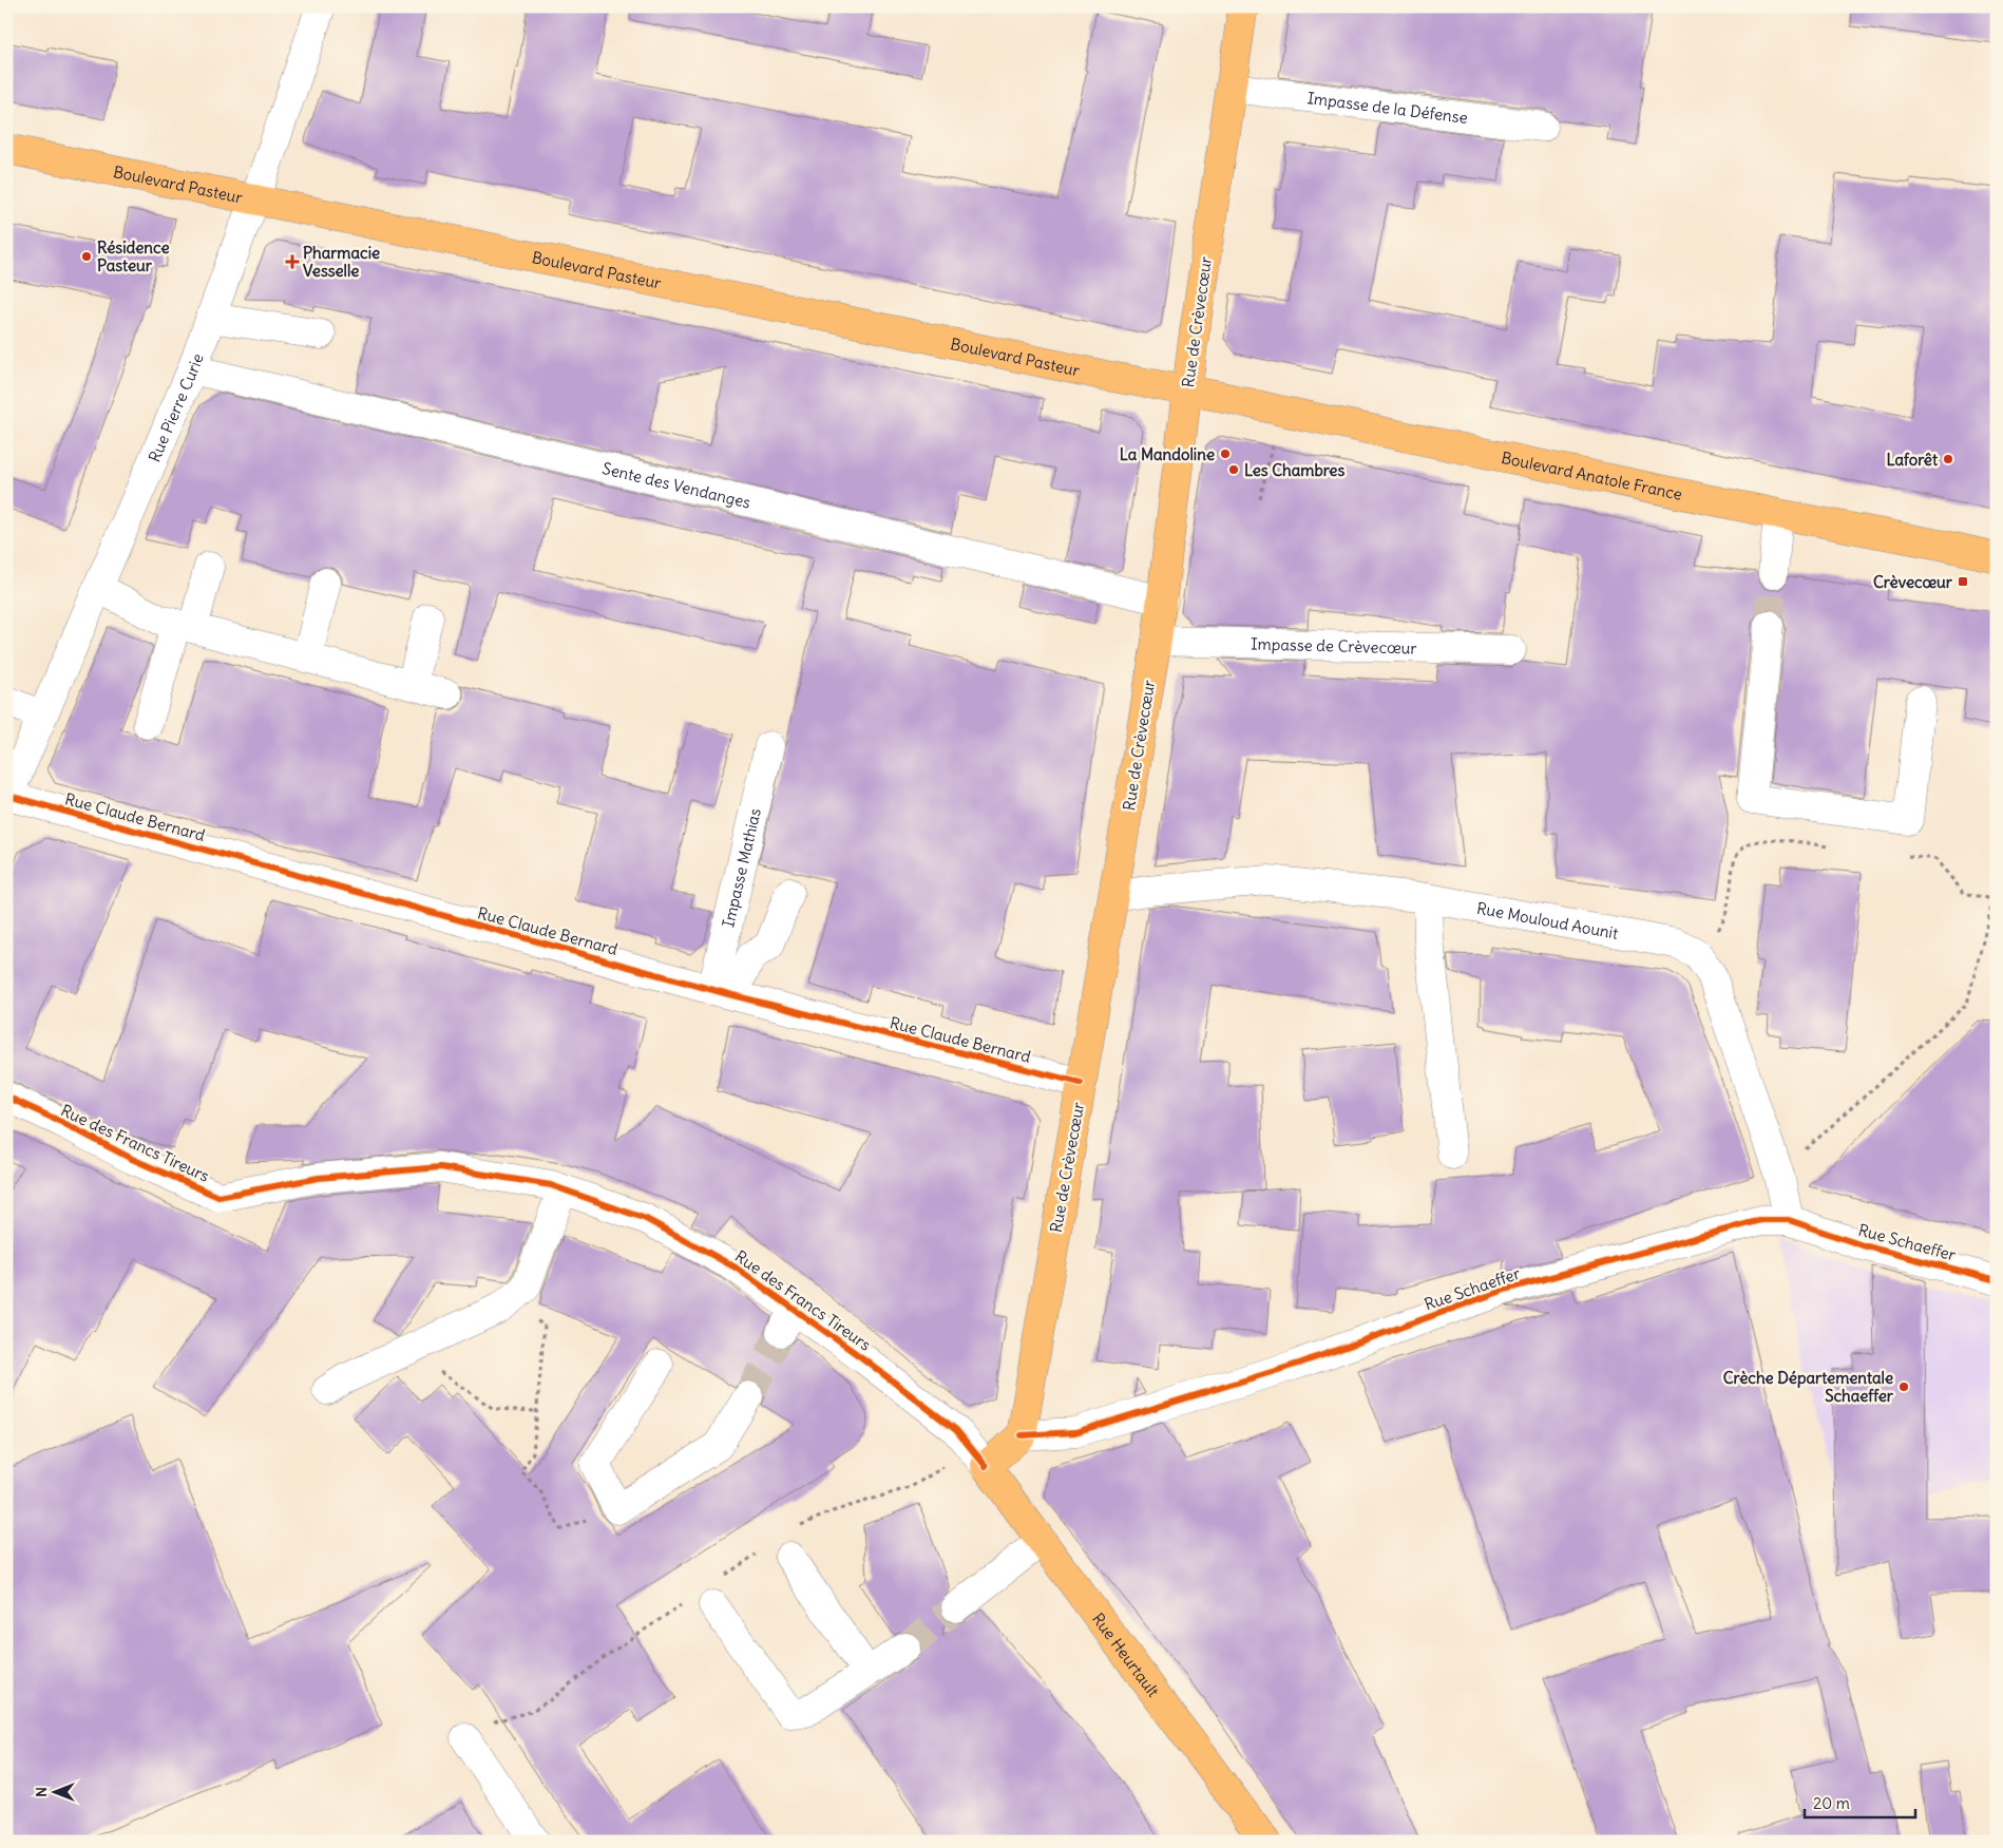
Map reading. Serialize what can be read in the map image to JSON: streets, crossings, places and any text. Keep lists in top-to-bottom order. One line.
{"streets":{"main road":["Boulevard Pasteur","Rue de Crèvecœur","Boulevard Anatole France","Rue Heurtault"],"street":["Impasse de la Défense","Rue Pierre Curie","Sente des Vendanges","Impasse de Crèvecœur","Rue Claude Bernard","Impasse Mathias","Rue Mouloud Aounit","Rue des Francs Tireurs","Rue Schaeffer"]},"crossings":[["Impasse de la Défense","Rue de Crèvecœur"],["Boulevard Pasteur","Rue de Crèvecœur"],["Boulevard Pasteur","Rue Pierre Curie"],["Boulevard Pasteur","Boulevard Anatole France"],["Rue de Crèvecœur","Boulevard Anatole France"],["Rue de Crèvecœur","Sente des Vendanges"],["Rue de Crèvecœur","Impasse de Crèvecœur"],["Rue de Crèvecœur","Rue Claude Bernard"],["Rue de Crèvecœur","Rue Mouloud Aounit"],["Rue de Crèvecœur","Rue Schaeffer"],["Rue Pierre Curie","Sente des Vendanges"],["Rue Pierre Curie","Rue Claude Bernard"],["Rue Claude Bernard","Impasse Mathias"],["Rue Mouloud Aounit","Rue Schaeffer"],["Rue des Francs Tireurs","Rue Heurtault"]],"places":{"other":["Résidence Pasteur","La Mandoline","Laforêt","Les Chambres","Crèche Départementale Schaeffer"],"health":["Pharmacie Vesselle"],"transit":["Crèvecœur"]},"scale_bar":"20 m","north":"left"}
